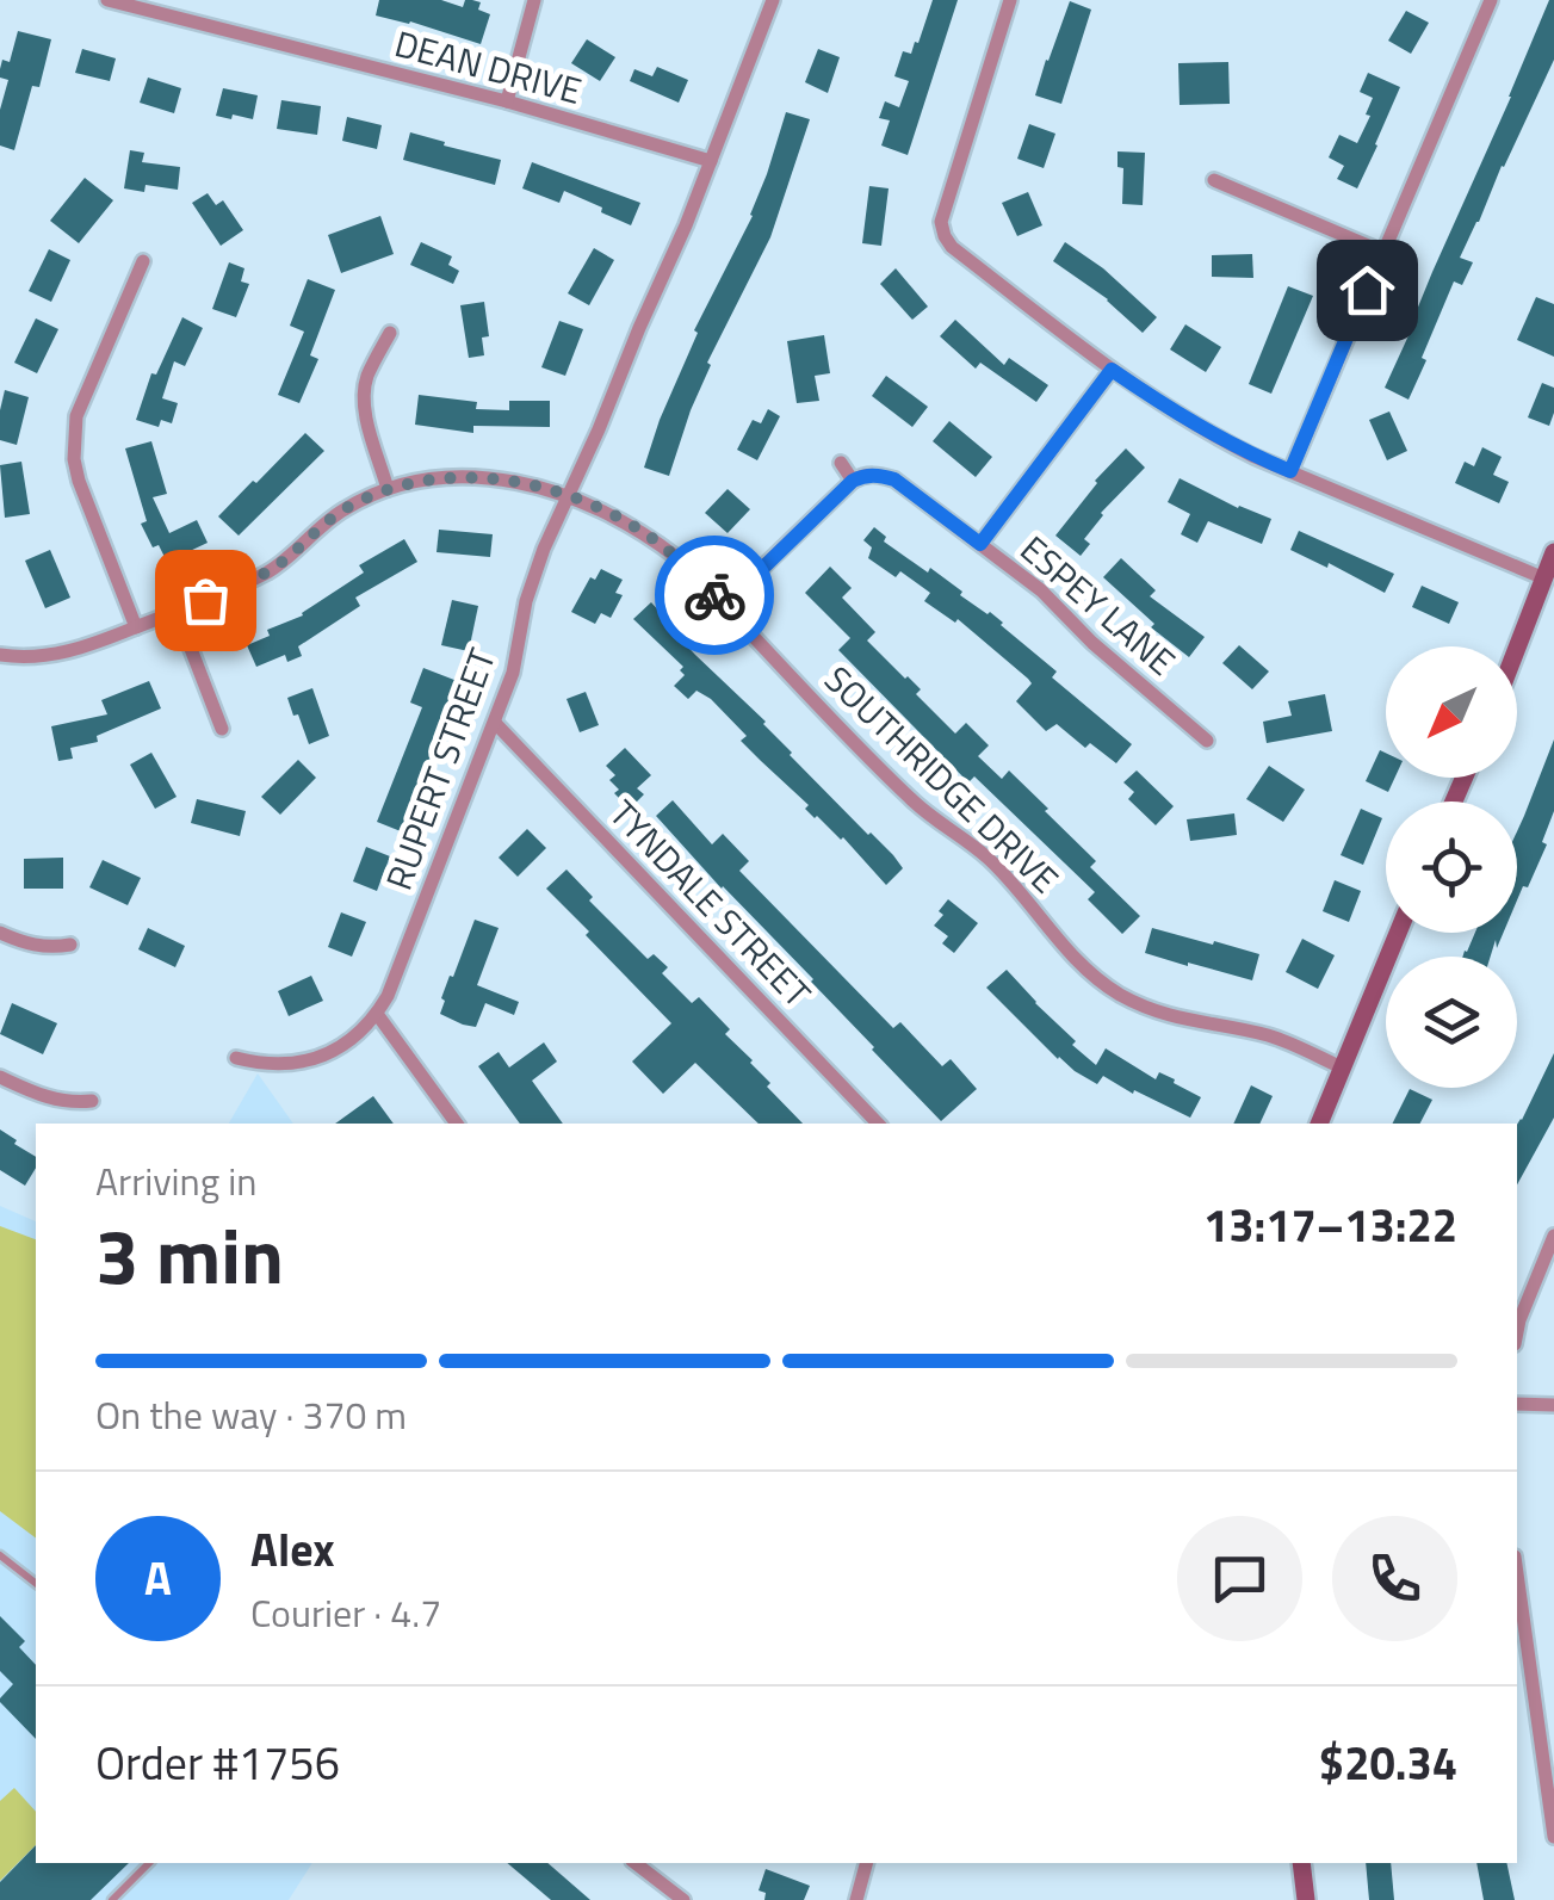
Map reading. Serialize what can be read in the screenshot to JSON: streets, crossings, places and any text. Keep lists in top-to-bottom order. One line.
{"streets":{"street":["DEAN DRIVE","ESPEY LANE","RUPERT STREET","SOUTHRIDGE DRIVE","TYNDALE STREET"]},"crossings":[["DEAN DRIVE","RUPERT STREET"],["RUPERT STREET","SOUTHRIDGE DRIVE"],["RUPERT STREET","TYNDALE STREET"]],"north":"bottom left","page":{"heading":["3 min","Arriving in","13:17–13:22"],"panel":["Alex","Courier · 4.7","Order #1756","$20.34"],"bar":"On the way · 370 m","round":"A"}}
